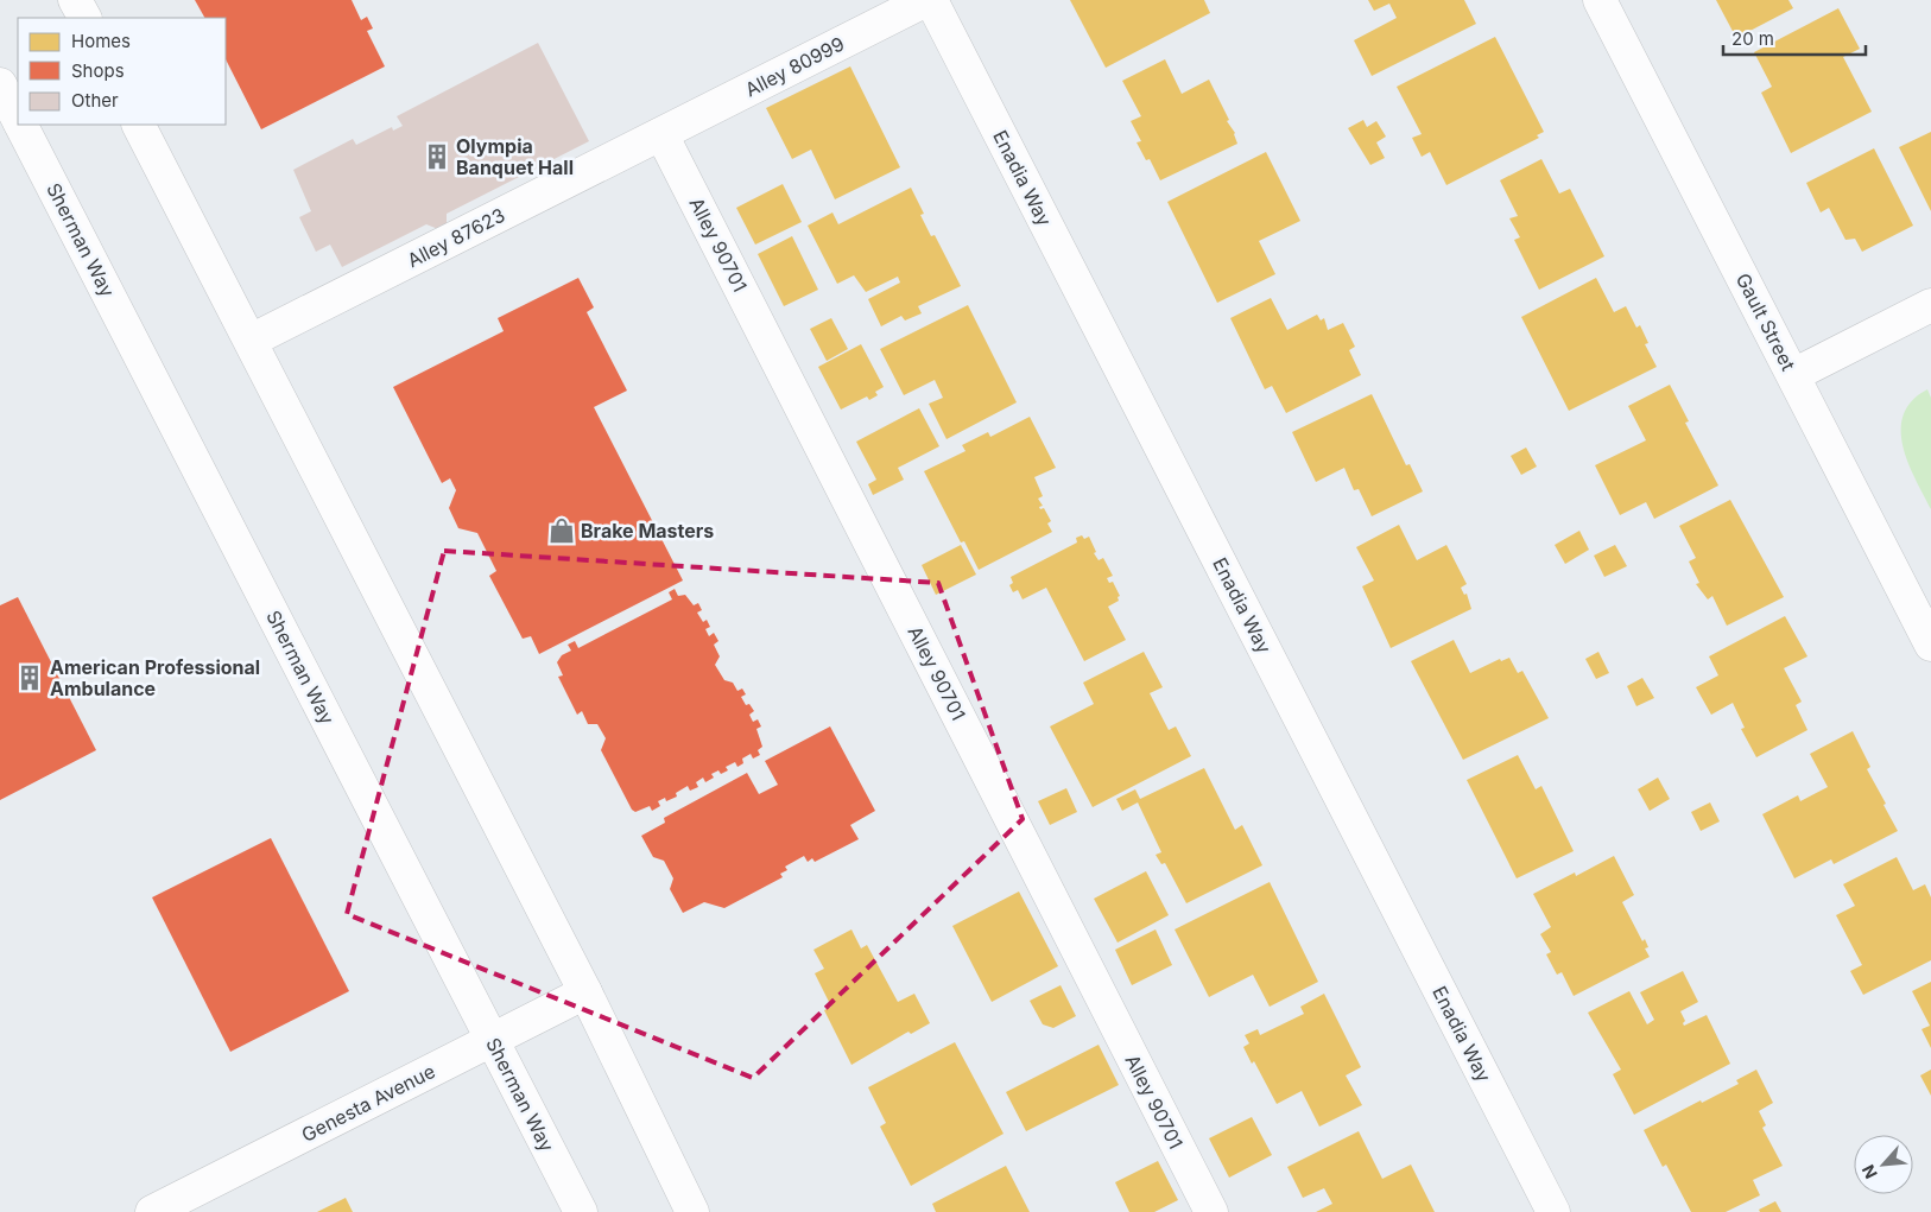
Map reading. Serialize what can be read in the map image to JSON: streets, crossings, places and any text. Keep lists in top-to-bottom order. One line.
{"streets":{"street":["Alley 80999","Enadia Way","Alley 87623","Sherman Way","Alley 90701","Gault Street","Genesta Avenue"]},"crossings":[["Alley 80999","Alley 87623"],["Alley 80999","Alley 90701"],["Alley 87623","Alley 90701"],["Sherman Way","Genesta Avenue"]],"places":{"building":["Olympia Banquet Hall","American Professional Ambulance"],"shop":["Brake Masters"]},"legend":["Homes","Shops","Other"],"scale_bar":"20 m","north":"bottom left"}
